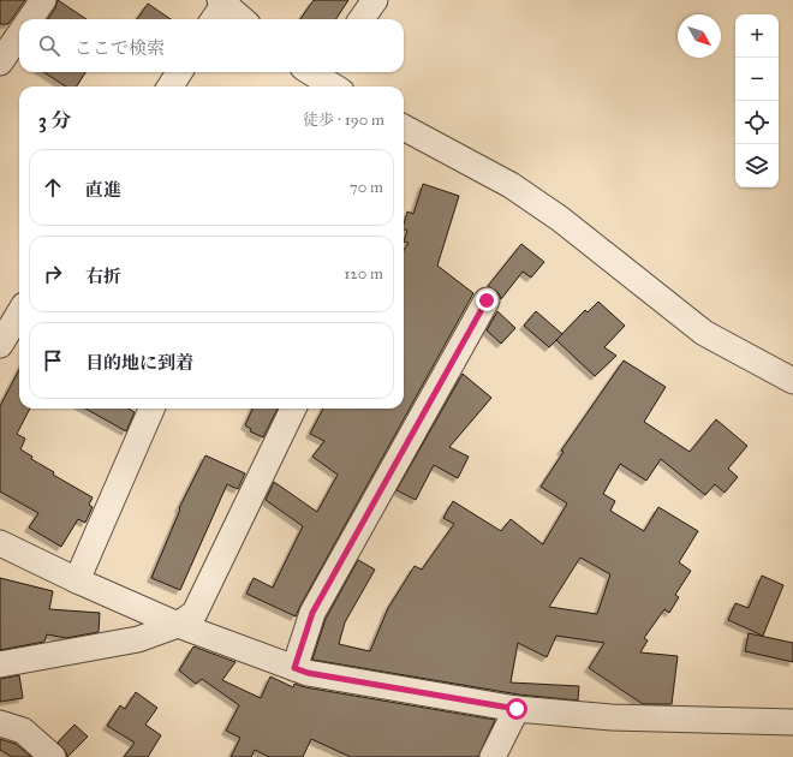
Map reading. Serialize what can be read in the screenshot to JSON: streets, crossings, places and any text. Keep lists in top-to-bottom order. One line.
{"north":"bottom right","page":{"map_buttons":["+","−"],"search":"ここで検索","heading":["3 分","徒歩 · 190 m"],"list":[["直進","70 m"],["右折","120 m"],"目的地に到着"]}}
